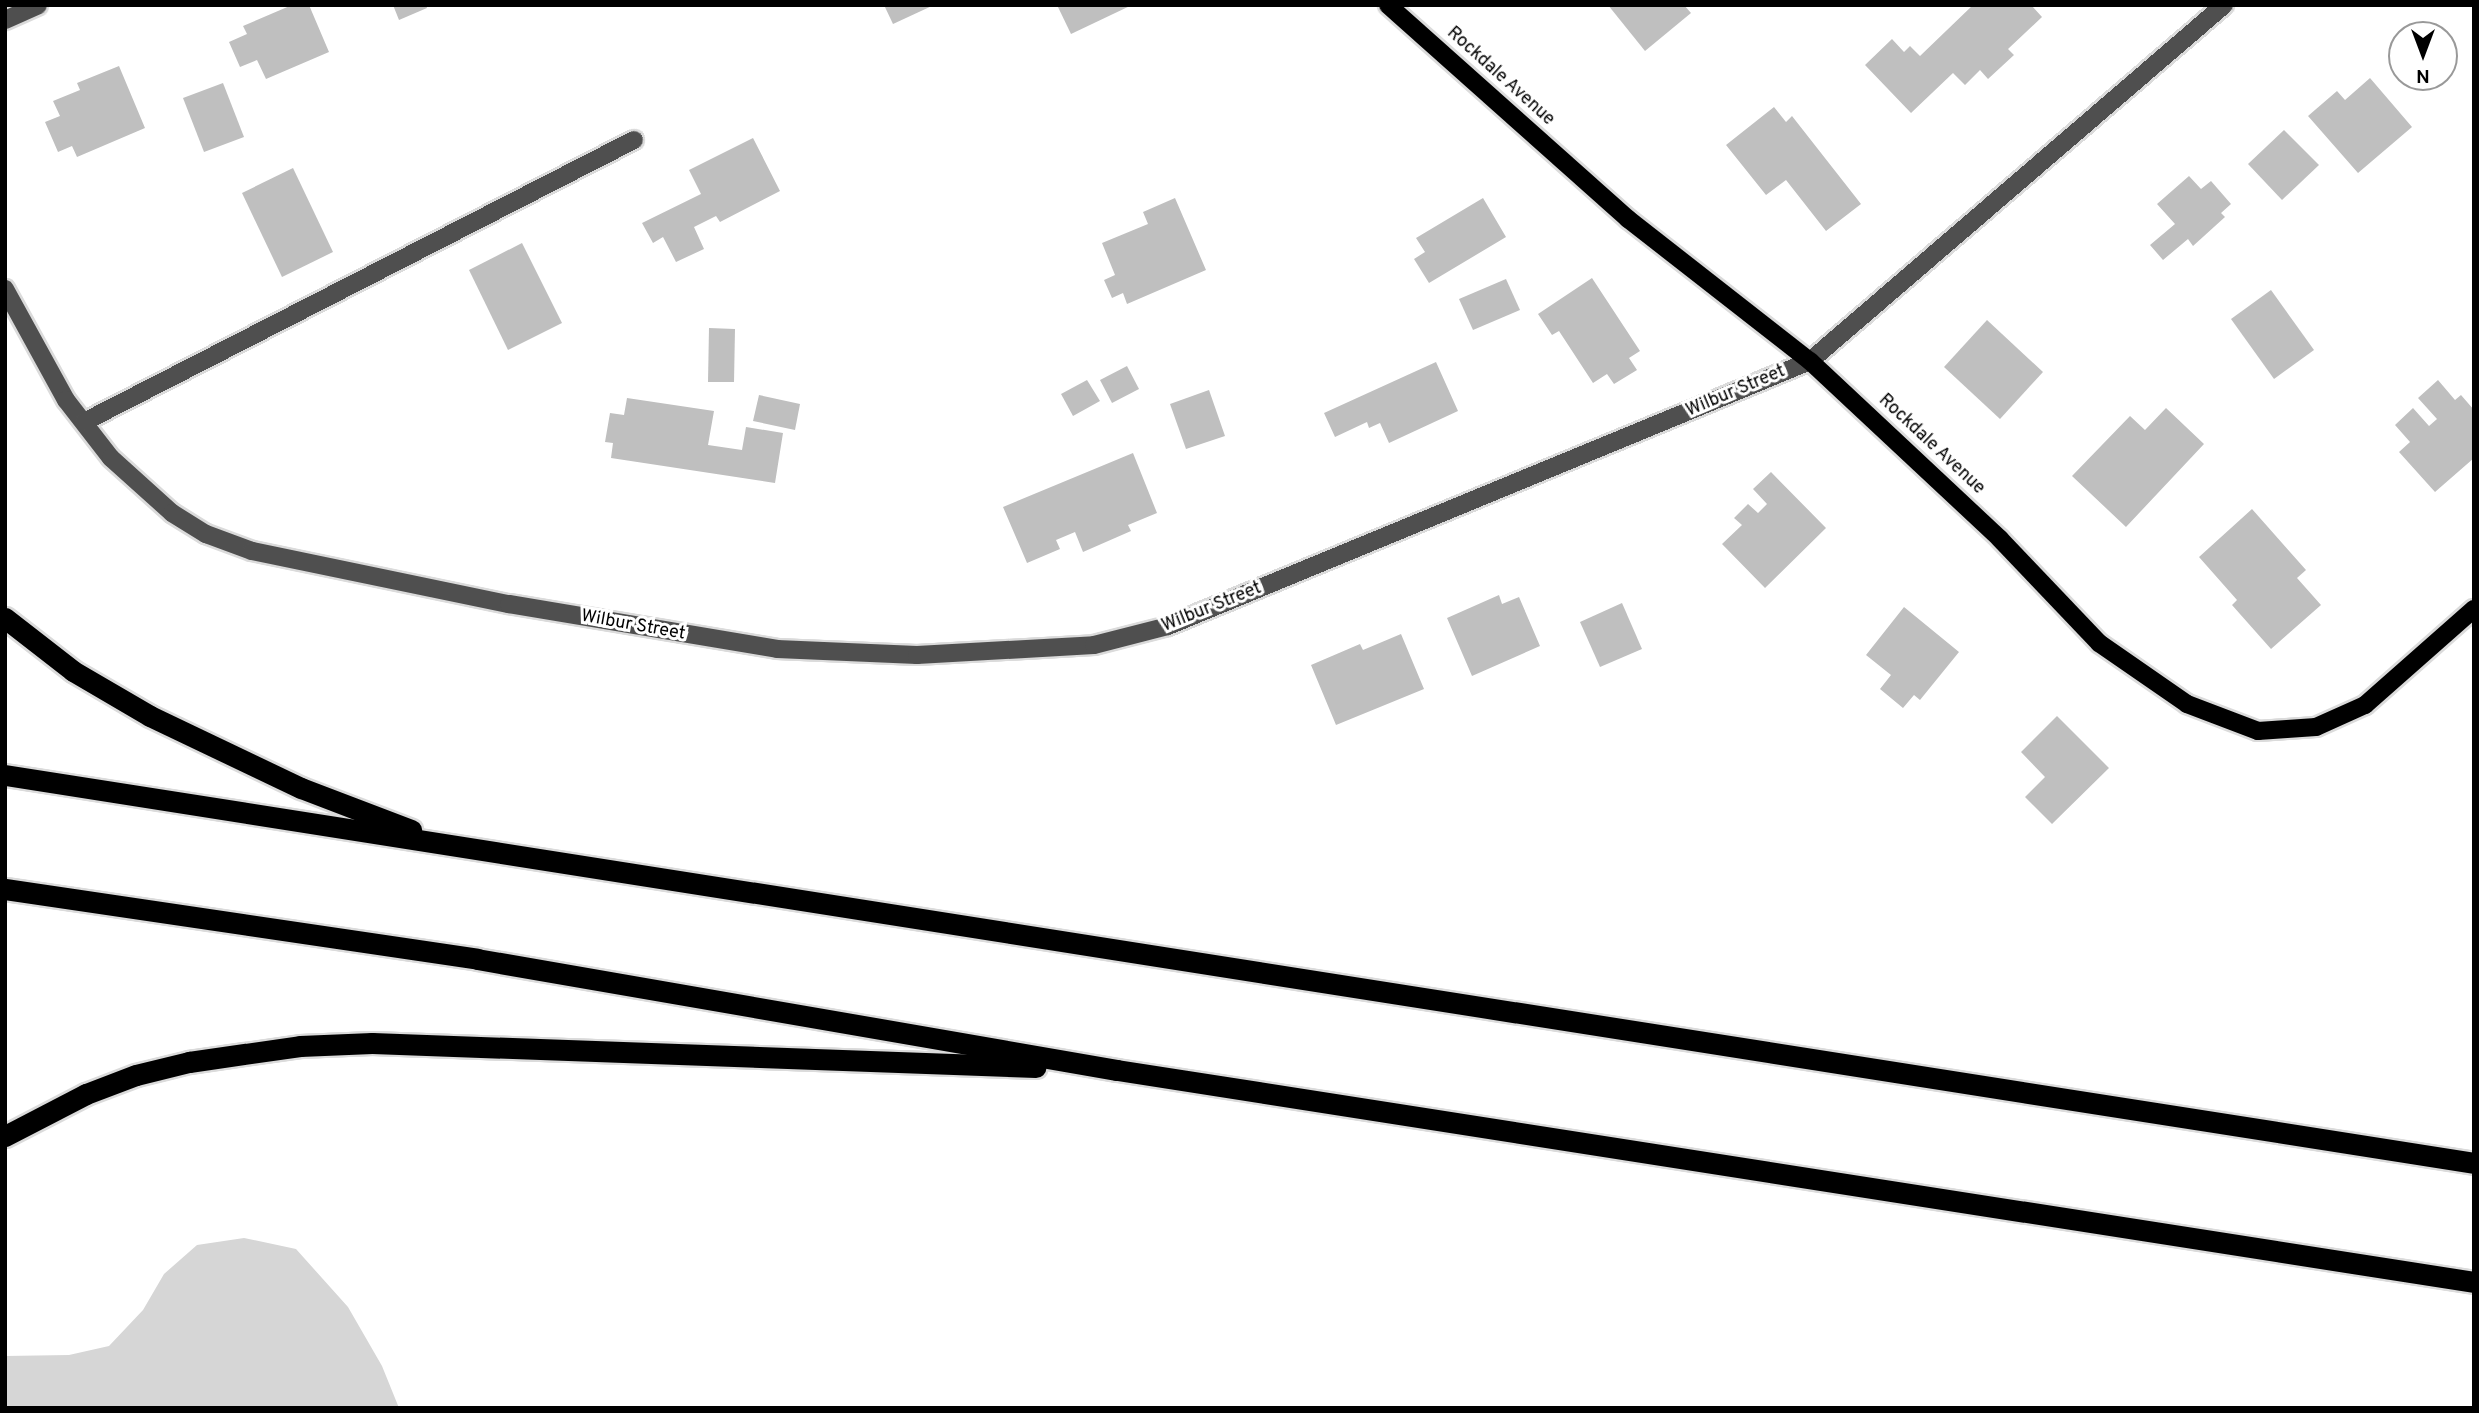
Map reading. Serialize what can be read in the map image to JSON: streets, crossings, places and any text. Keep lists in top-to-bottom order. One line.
{"streets":{"main road":["Rockdale Avenue"],"street":["Wilbur Street"]},"crossings":[["Rockdale Avenue","Wilbur Street"]],"north":"bottom"}
